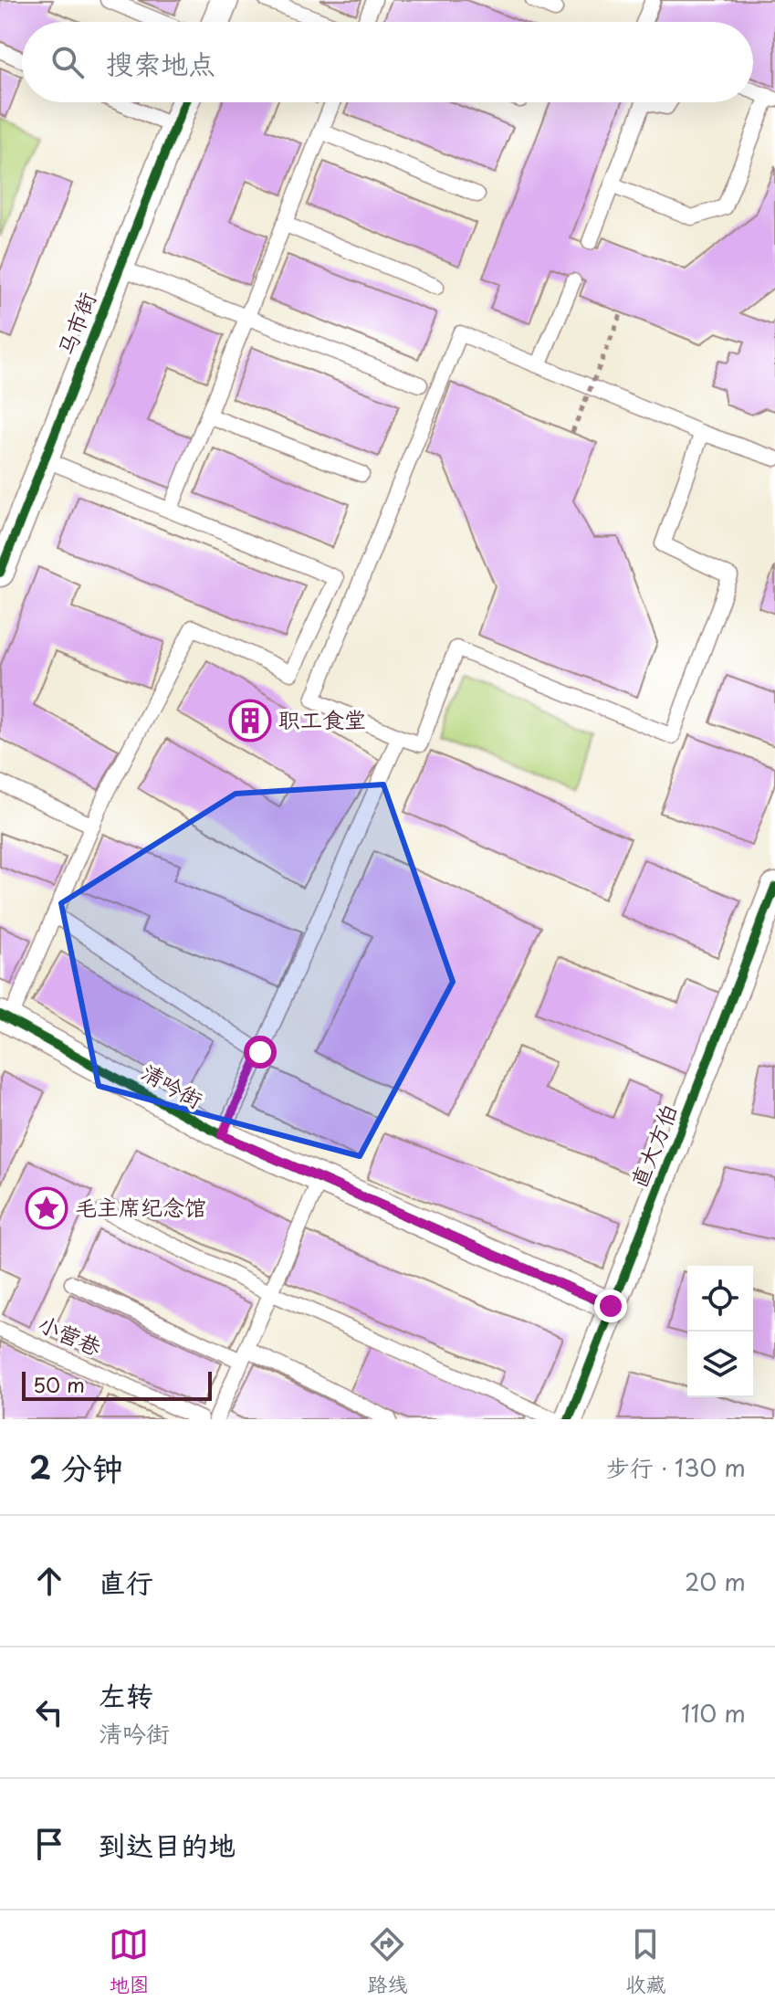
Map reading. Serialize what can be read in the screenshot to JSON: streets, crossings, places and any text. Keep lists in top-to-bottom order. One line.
{"streets":{"street":["马市街","清吟街","直大方伯"],"lane":["小营巷"]},"crossings":[["清吟街","直大方伯"]],"places":{"building":["职工食堂"],"place":["毛主席纪念馆"]},"scale_bar":"50 m","page":{"search":"搜索地点","scale":"50 m","heading":["2 分钟","步行 · 130 m"],"list":[["直行","20 m"],["左转","清吟街","110 m"],"到达目的地"],"nav":["地图","路线","收藏"]}}
